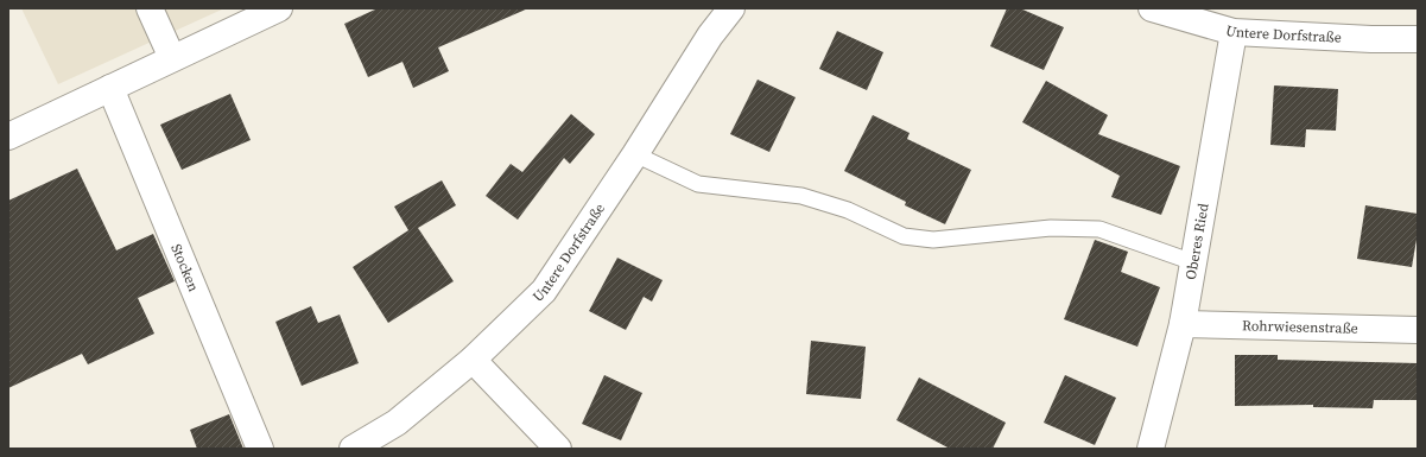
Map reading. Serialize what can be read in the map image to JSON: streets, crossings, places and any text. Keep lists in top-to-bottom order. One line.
{"streets":{"street":["Untere Dorfstraße","Oberes Ried","Stocken","Rohrwiesenstraße"]},"crossings":[["Untere Dorfstraße","Oberes Ried"],["Oberes Ried","Rohrwiesenstraße"]]}
